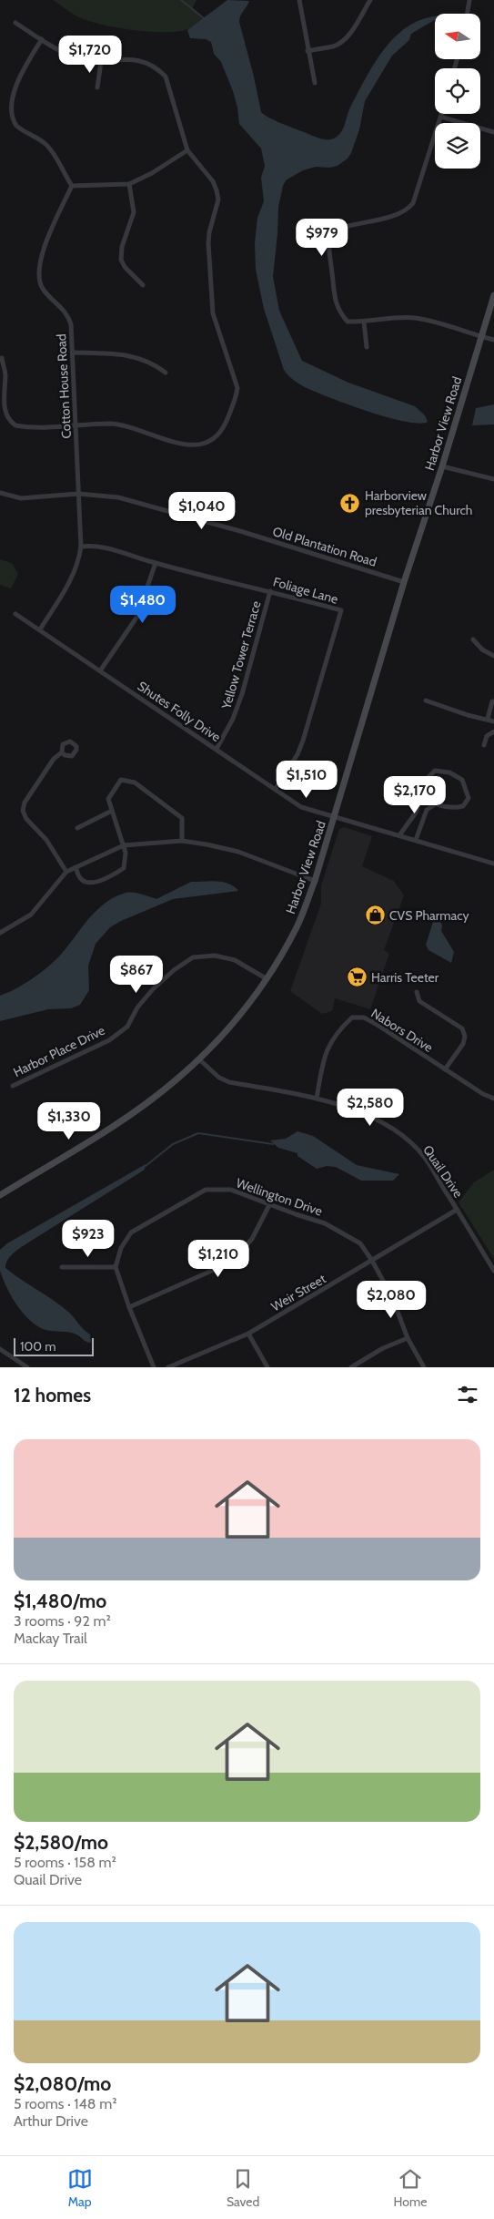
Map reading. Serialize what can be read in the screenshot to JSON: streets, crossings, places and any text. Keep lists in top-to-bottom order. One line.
{"streets":{"main road":["Harbor View Road"],"street":["Cotton House Road","Old Plantation Road","Foliage Lane","Yellow Tower Terrace","Shutes Folly Drive","Nabors Drive","Harbor Place Drive","Quail Drive","Wellington Drive","Weir Street"]},"crossings":[["Cotton House Road","Old Plantation Road"],["Cotton House Road","Foliage Lane"],["Cotton House Road","Shutes Folly Drive"],["Harbor View Road","Old Plantation Road"],["Harbor View Road","Shutes Folly Drive"],["Harbor View Road","Harbor Place Drive"],["Harbor View Road","Quail Drive"],["Foliage Lane","Yellow Tower Terrace"],["Foliage Lane","Shutes Folly Drive"],["Yellow Tower Terrace","Shutes Folly Drive"],["Nabors Drive","Quail Drive"],["Quail Drive","Weir Street"],["Wellington Drive","Weir Street"]],"places":{"church":["Harborview presbyterian Church"],"shop":["CVS Pharmacy"],"supermarket":["Harris Teeter"]},"scale_bar":"100 m","north":"left","page":{"price":["$1,720","$979","$1,040","$1,480","$1,510","$2,170","$867","$2,580","$1,330","$923","$1,210","$2,080"],"scale":"100 m","heading":"12 homes","list":[{"name":"$1,480/mo","note":"3 rooms · 92 m² · Mackay Trail"},{"name":"$2,580/mo","note":"5 rooms · 158 m² · Quail Drive"},{"name":"$2,080/mo","note":"5 rooms · 148 m² · Arthur Drive"}],"tabs":["Map","Saved","Home"]}}
